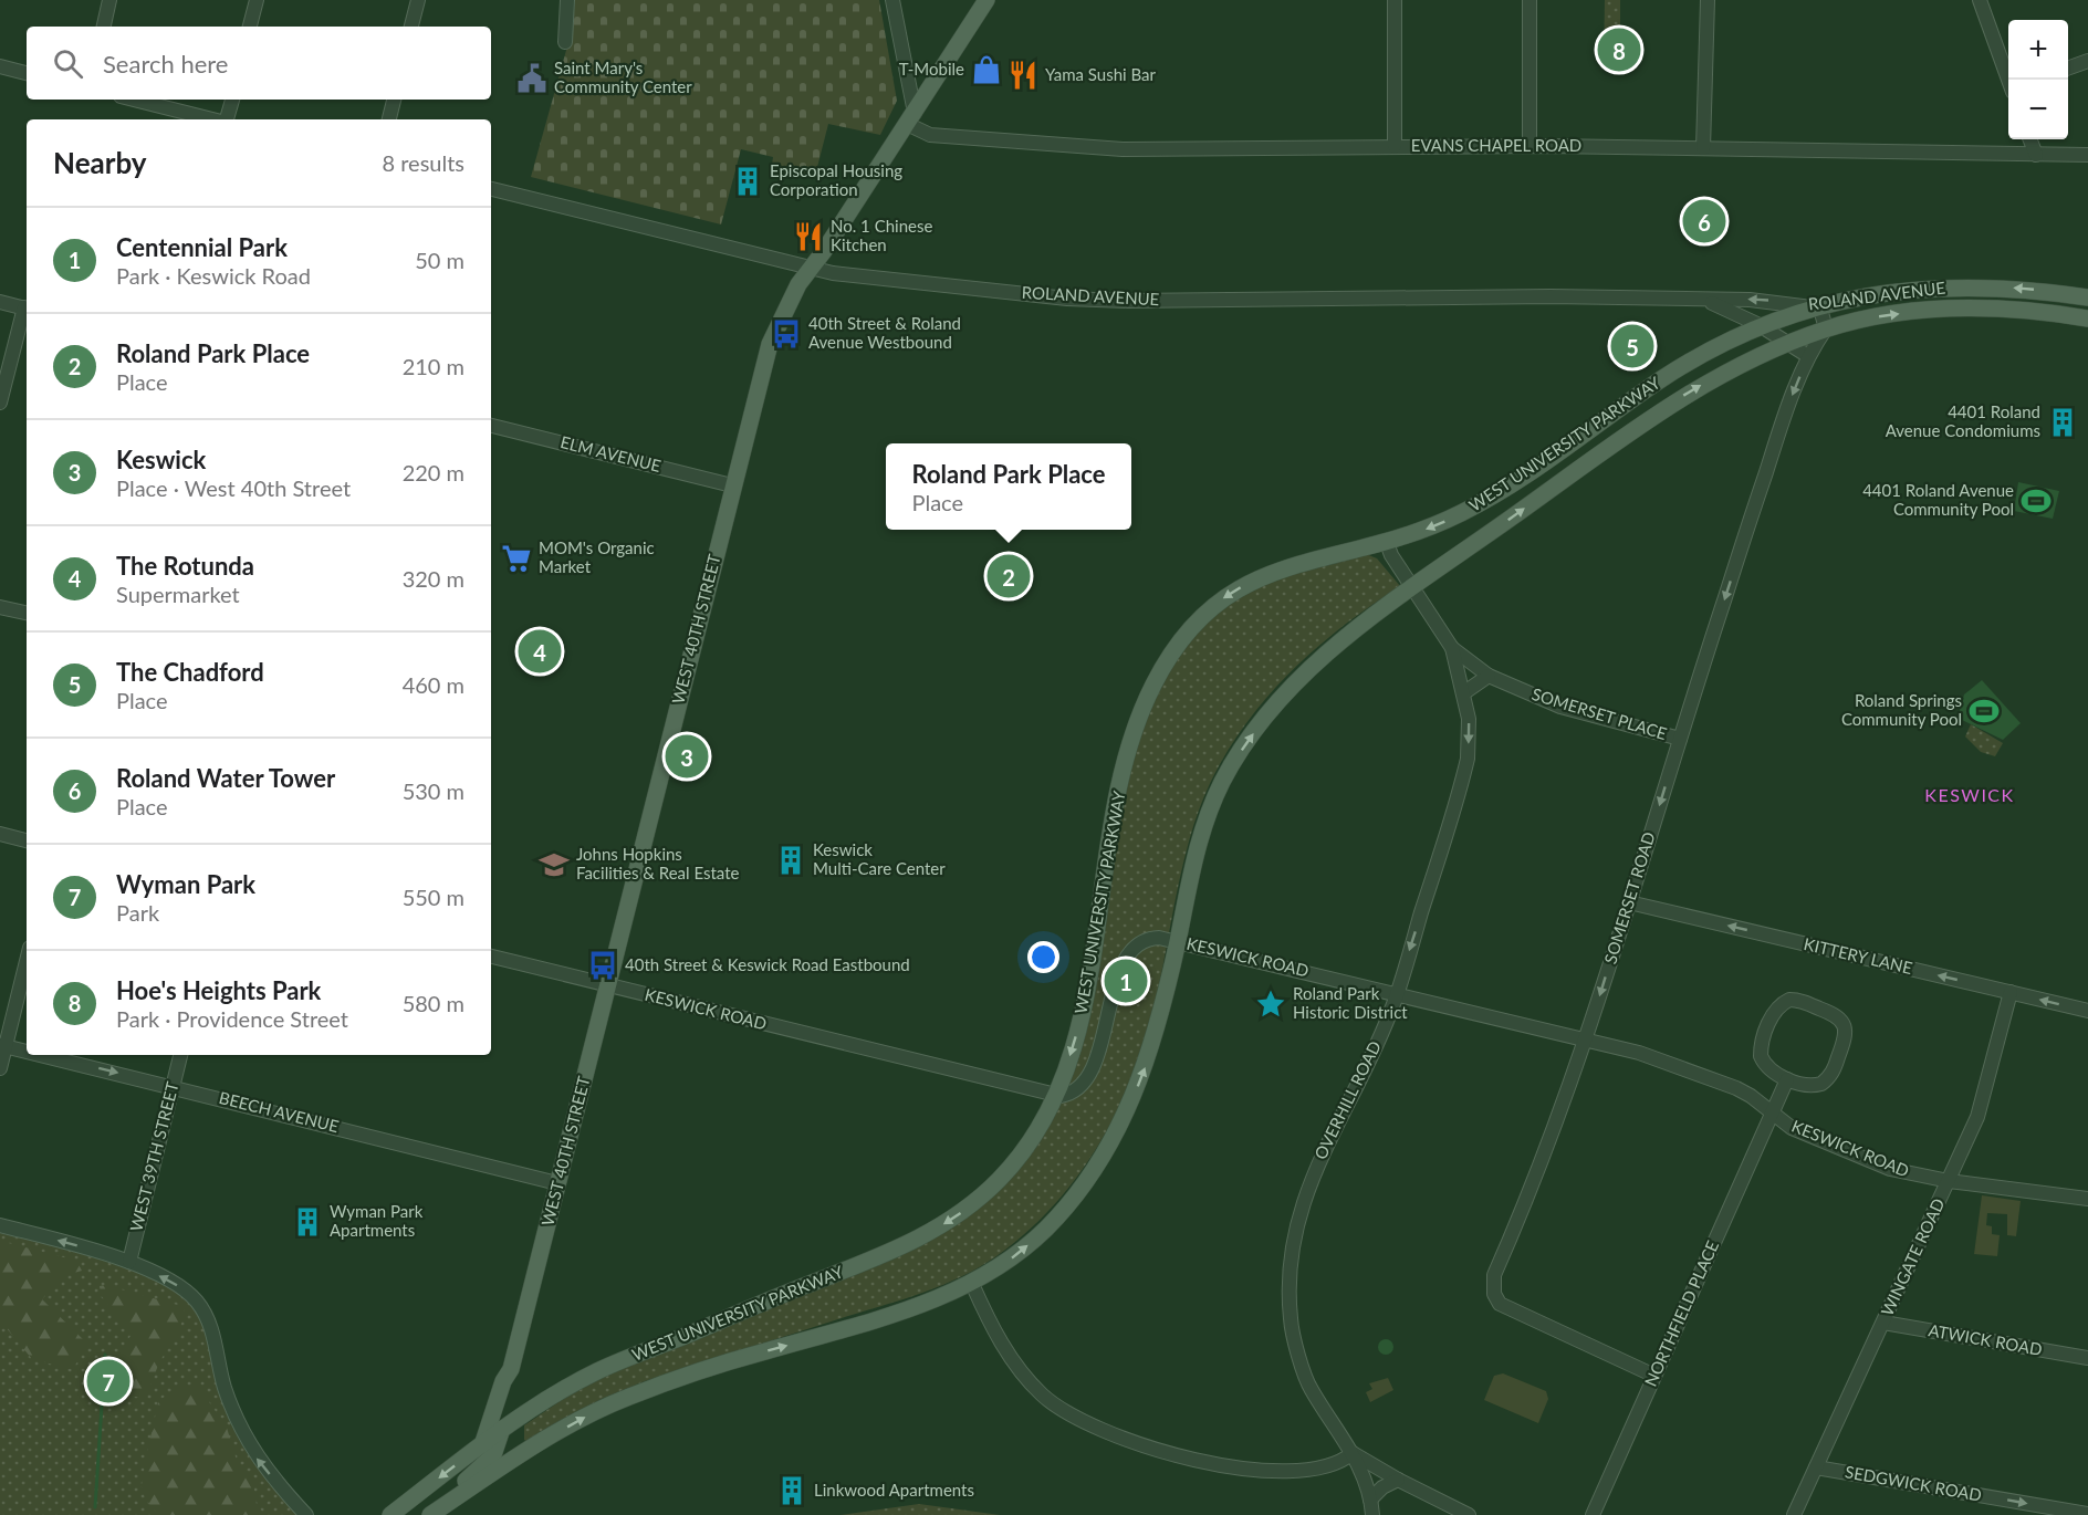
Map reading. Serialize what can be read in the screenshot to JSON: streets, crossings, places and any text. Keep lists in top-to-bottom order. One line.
{"streets":{"main road":["ROLAND AVENUE","WEST UNIVERSITY PARKWAY","WEST 40TH STREET"],"street":["EVANS CHAPEL ROAD","ELM AVENUE","SOMERSET PLACE","SOMERSET ROAD","KITTERY LANE","KESWICK ROAD","OVERHILL ROAD","BEECH AVENUE","WEST 39TH STREET","WINGATE ROAD","NORTHFIELD PLACE","ATWICK ROAD","SEDGWICK ROAD"]},"crossings":[["EVANS CHAPEL ROAD","WEST 40TH STREET"],["ROLAND AVENUE","WEST UNIVERSITY PARKWAY"],["ROLAND AVENUE","WEST 40TH STREET"],["ROLAND AVENUE","SOMERSET ROAD"],["WEST UNIVERSITY PARKWAY","WEST 40TH STREET"],["WEST UNIVERSITY PARKWAY","KESWICK ROAD"],["WEST UNIVERSITY PARKWAY","OVERHILL ROAD"],["ELM AVENUE","WEST 40TH STREET"],["WEST 40TH STREET","KESWICK ROAD"],["WEST 40TH STREET","BEECH AVENUE"],["SOMERSET PLACE","SOMERSET ROAD"],["SOMERSET PLACE","OVERHILL ROAD"],["SOMERSET ROAD","KITTERY LANE"],["SOMERSET ROAD","KESWICK ROAD"],["SOMERSET ROAD","NORTHFIELD PLACE"],["KITTERY LANE","WINGATE ROAD"],["KESWICK ROAD","OVERHILL ROAD"],["KESWICK ROAD","WINGATE ROAD"],["KESWICK ROAD","NORTHFIELD PLACE"],["BEECH AVENUE","WEST 39TH STREET"],["WINGATE ROAD","ATWICK ROAD"],["WINGATE ROAD","SEDGWICK ROAD"]],"one_way":["SOMERSET ROAD","KITTERY LANE","SEDGWICK ROAD"],"districts":["KESWICK"],"places":{"shop":["T-Mobile"],"restaurant":["Yama Sushi Bar","No. 1 Chinese Kitchen"],"public building":["Saint Mary's Community Center"],"building":["Episcopal Housing Corporation","4401 Roland Avenue Condomiums","Keswick Multi-Care Center","Wyman Park Apartments","Linkwood Apartments"],"bus stop":["40th Street & Roland Avenue Westbound","40th Street & Keswick Road Eastbound"],"sports":["4401 Roland Avenue Community Pool","Roland Springs Community Pool"],"supermarket":["MOM's Organic Market"],"school or university":["Johns Hopkins Facilities & Real Estate"],"place":["Roland Park Historic District"]},"page":{"map_buttons":["+","−"],"pins":["8","6","5","2","4","3","1","7"],"search":"Search here","heading":["Nearby","8 results"],"list":[{"mark":"1","name":"Centennial Park","note":"Park · Keswick Road","value":"50 m"},{"mark":"2","name":"Roland Park Place","note":"Place","value":"210 m"},{"mark":"3","name":"Keswick","note":"Place · West 40th Street","value":"220 m"},{"mark":"4","name":"The Rotunda","note":"Supermarket","value":"320 m"},{"mark":"5","name":"The Chadford","note":"Place","value":"460 m"},{"mark":"6","name":"Roland Water Tower","note":"Place","value":"530 m"},{"mark":"7","name":"Wyman Park","note":"Park","value":"550 m"},{"mark":"8","name":"Hoe's Heights Park","note":"Park · Providence Street","value":"580 m"}],"popup":["Roland Park Place","Place"]}}
